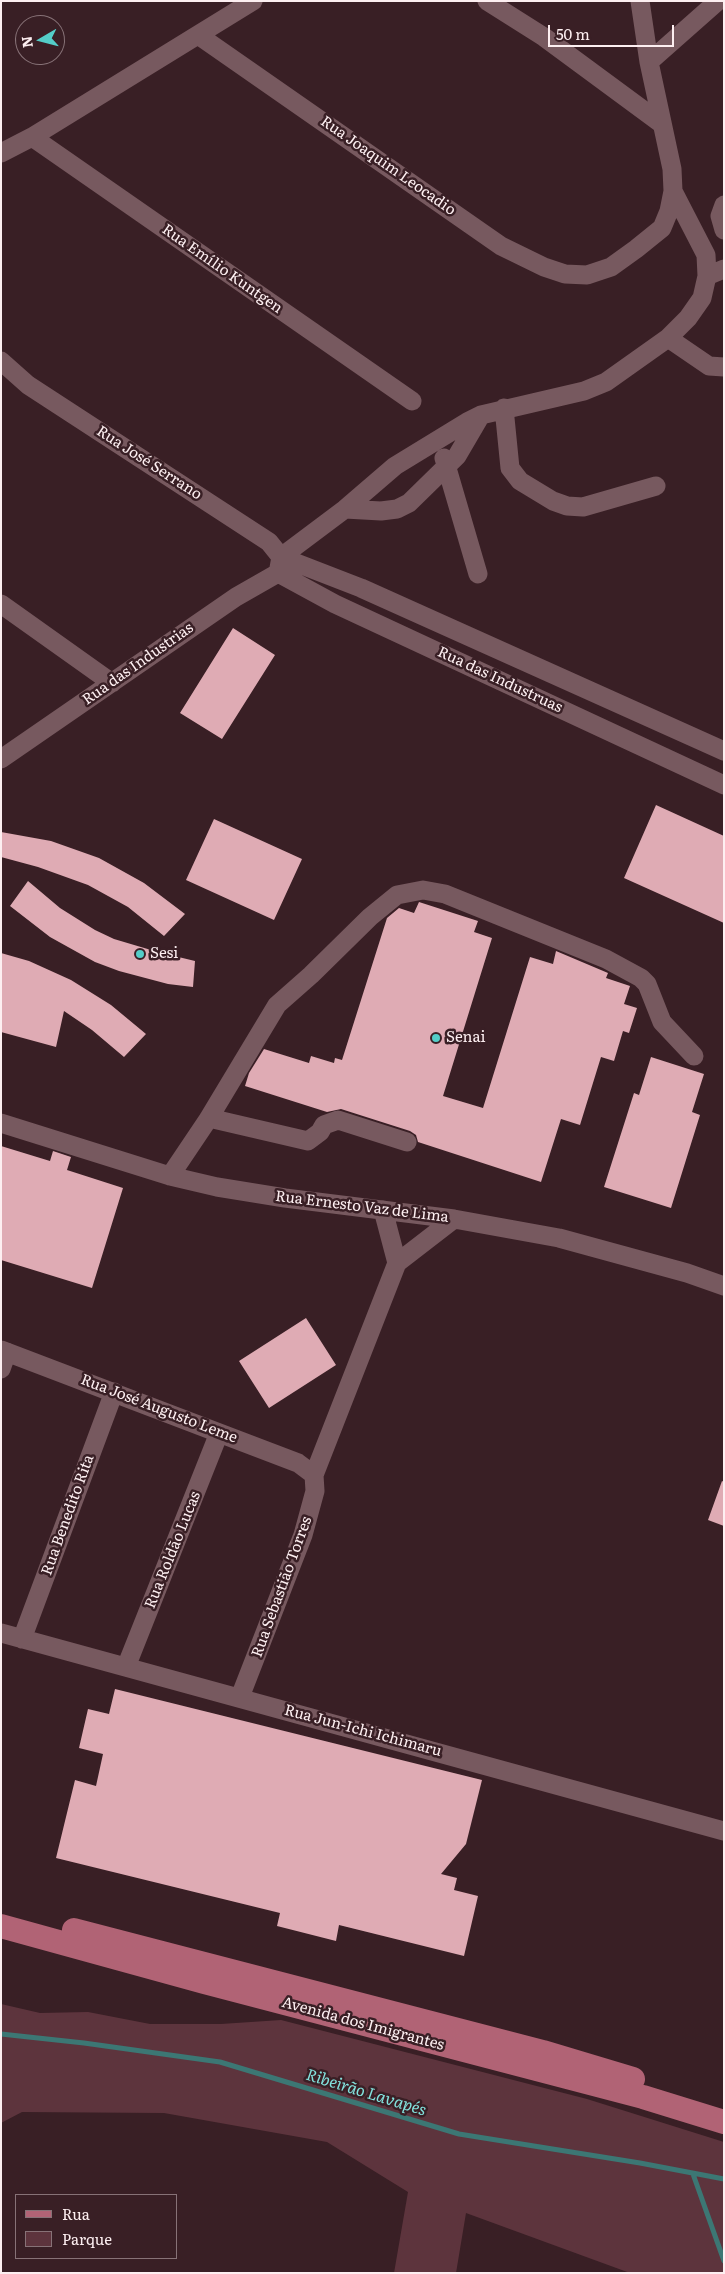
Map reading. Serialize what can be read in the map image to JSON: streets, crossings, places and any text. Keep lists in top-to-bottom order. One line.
{"streets":{"main road":["Avenida dos Imigrantes"],"street":["Rua Joaquim Leocadio","Rua Emílio Kuntgen","Rua José Serrano","Rua das Industrias","Rua das Industruas","Rua Ernesto Vaz de Lima","Rua José Augusto Leme","Rua Benedito Rita","Rua Roldão Lucas","Rua Sebastião Torres","Rua Jun-Ichi Ichimaru"]},"crossings":[["Rua José Serrano","Rua das Industrias"],["Rua José Serrano","Rua das Industruas"],["Rua das Industrias","Rua das Industruas"],["Rua José Augusto Leme","Rua Benedito Rita"],["Rua José Augusto Leme","Rua Roldão Lucas"],["Rua José Augusto Leme","Rua Sebastião Torres"],["Rua Benedito Rita","Rua Jun-Ichi Ichimaru"],["Rua Roldão Lucas","Rua Jun-Ichi Ichimaru"],["Rua Sebastião Torres","Rua Jun-Ichi Ichimaru"]],"water":["Ribeirão Lavapés"],"places":["Sesi","Senai"],"legend":["Rua","Parque"],"scale_bar":"50 m","north":"left"}
